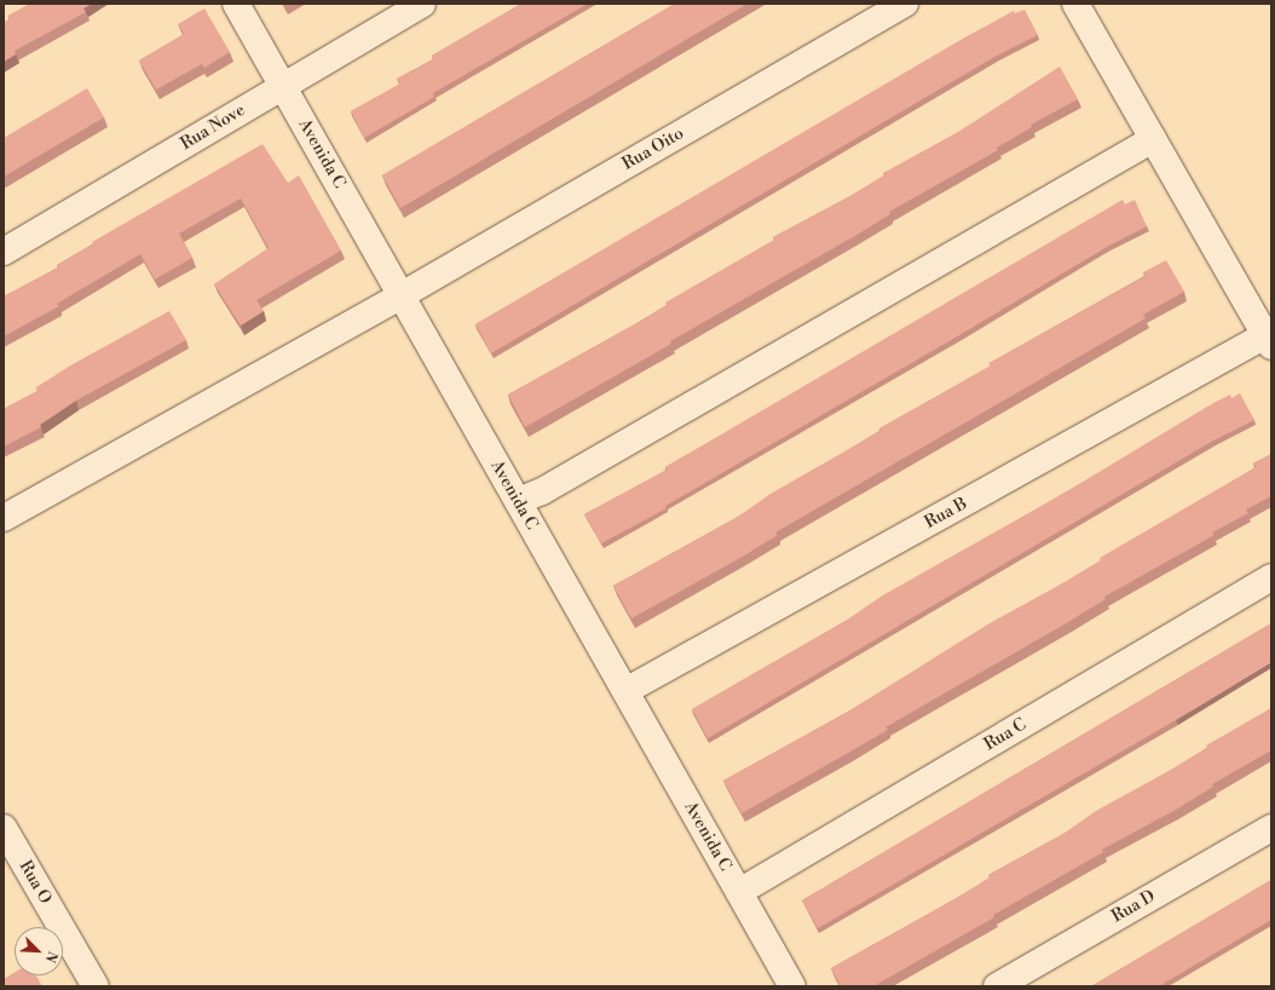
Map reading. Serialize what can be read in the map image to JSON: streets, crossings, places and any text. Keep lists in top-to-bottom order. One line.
{"streets":{"street":["Rua Nove","Rua Oito","Avenida C","Rua B","Rua C","Rua O","Rua D"]},"crossings":[["Rua Nove","Avenida C"],["Rua Oito","Avenida C"],["Avenida C","Rua B"],["Avenida C","Rua C"]],"north":"bottom right"}
